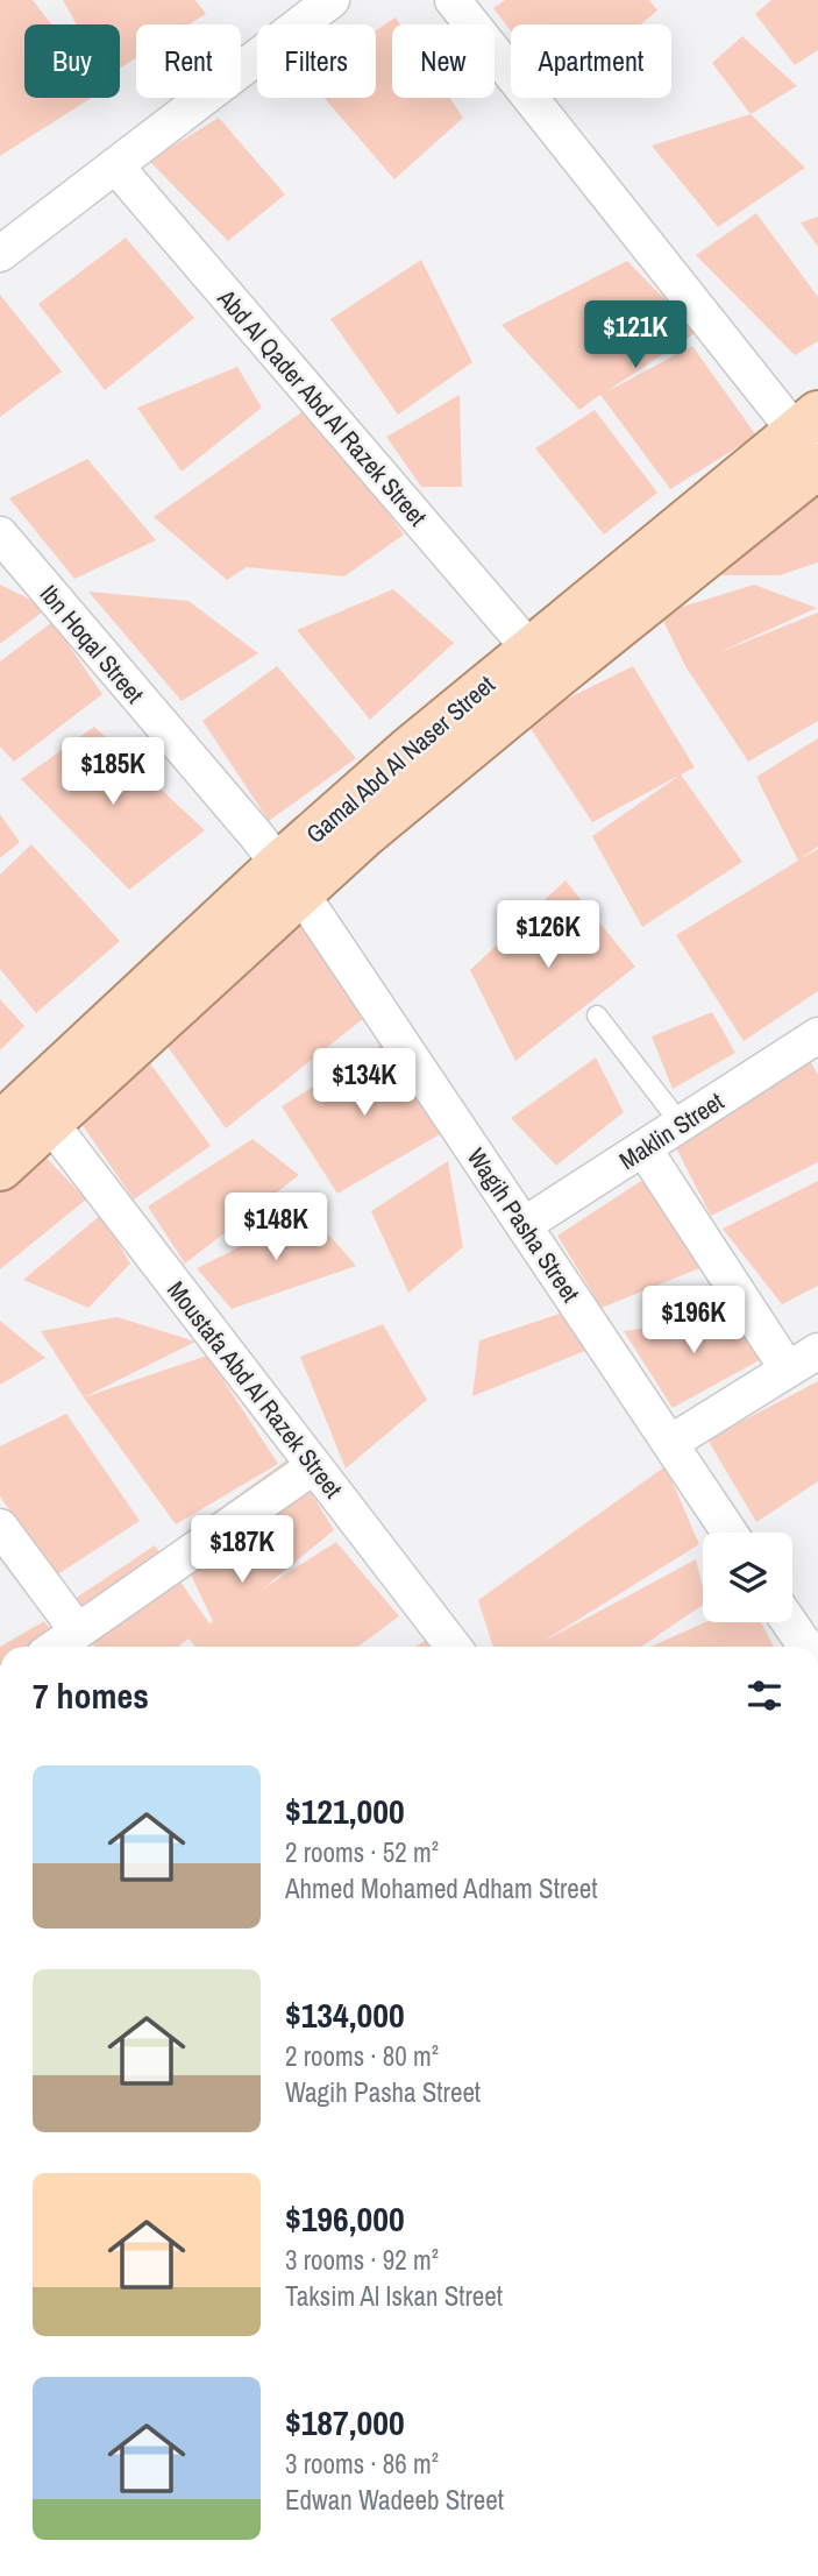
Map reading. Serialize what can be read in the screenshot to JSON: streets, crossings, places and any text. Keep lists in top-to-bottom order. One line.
{"streets":{"main road":["Gamal Abd Al Naser Street"],"street":["Abd Al Qader Abd Al Razek Street","Ibn Hoqal Street","Maklin Street","Wagih Pasha Street","Moustafa Abd Al Razek Street"]},"crossings":[["Abd Al Qader Abd Al Razek Street","Gamal Abd Al Naser Street"],["Ibn Hoqal Street","Gamal Abd Al Naser Street"],["Ibn Hoqal Street","Wagih Pasha Street"],["Gamal Abd Al Naser Street","Wagih Pasha Street"],["Gamal Abd Al Naser Street","Moustafa Abd Al Razek Street"],["Maklin Street","Wagih Pasha Street"]],"page":{"chip":["Buy","Rent","Filters","New","Apartment"],"price":["$121K","$185K","$126K","$134K","$148K","$196K","$187K"],"heading":"7 homes","list":[{"name":"$121,000","note":"2 rooms · 52 m² · Ahmed Mohamed Adham Street"},{"name":"$134,000","note":"2 rooms · 80 m² · Wagih Pasha Street"},{"name":"$196,000","note":"3 rooms · 92 m² · Taksim Al Iskan Street"},{"name":"$187,000","note":"3 rooms · 86 m² · Edwan Wadeeb Street"}]}}
